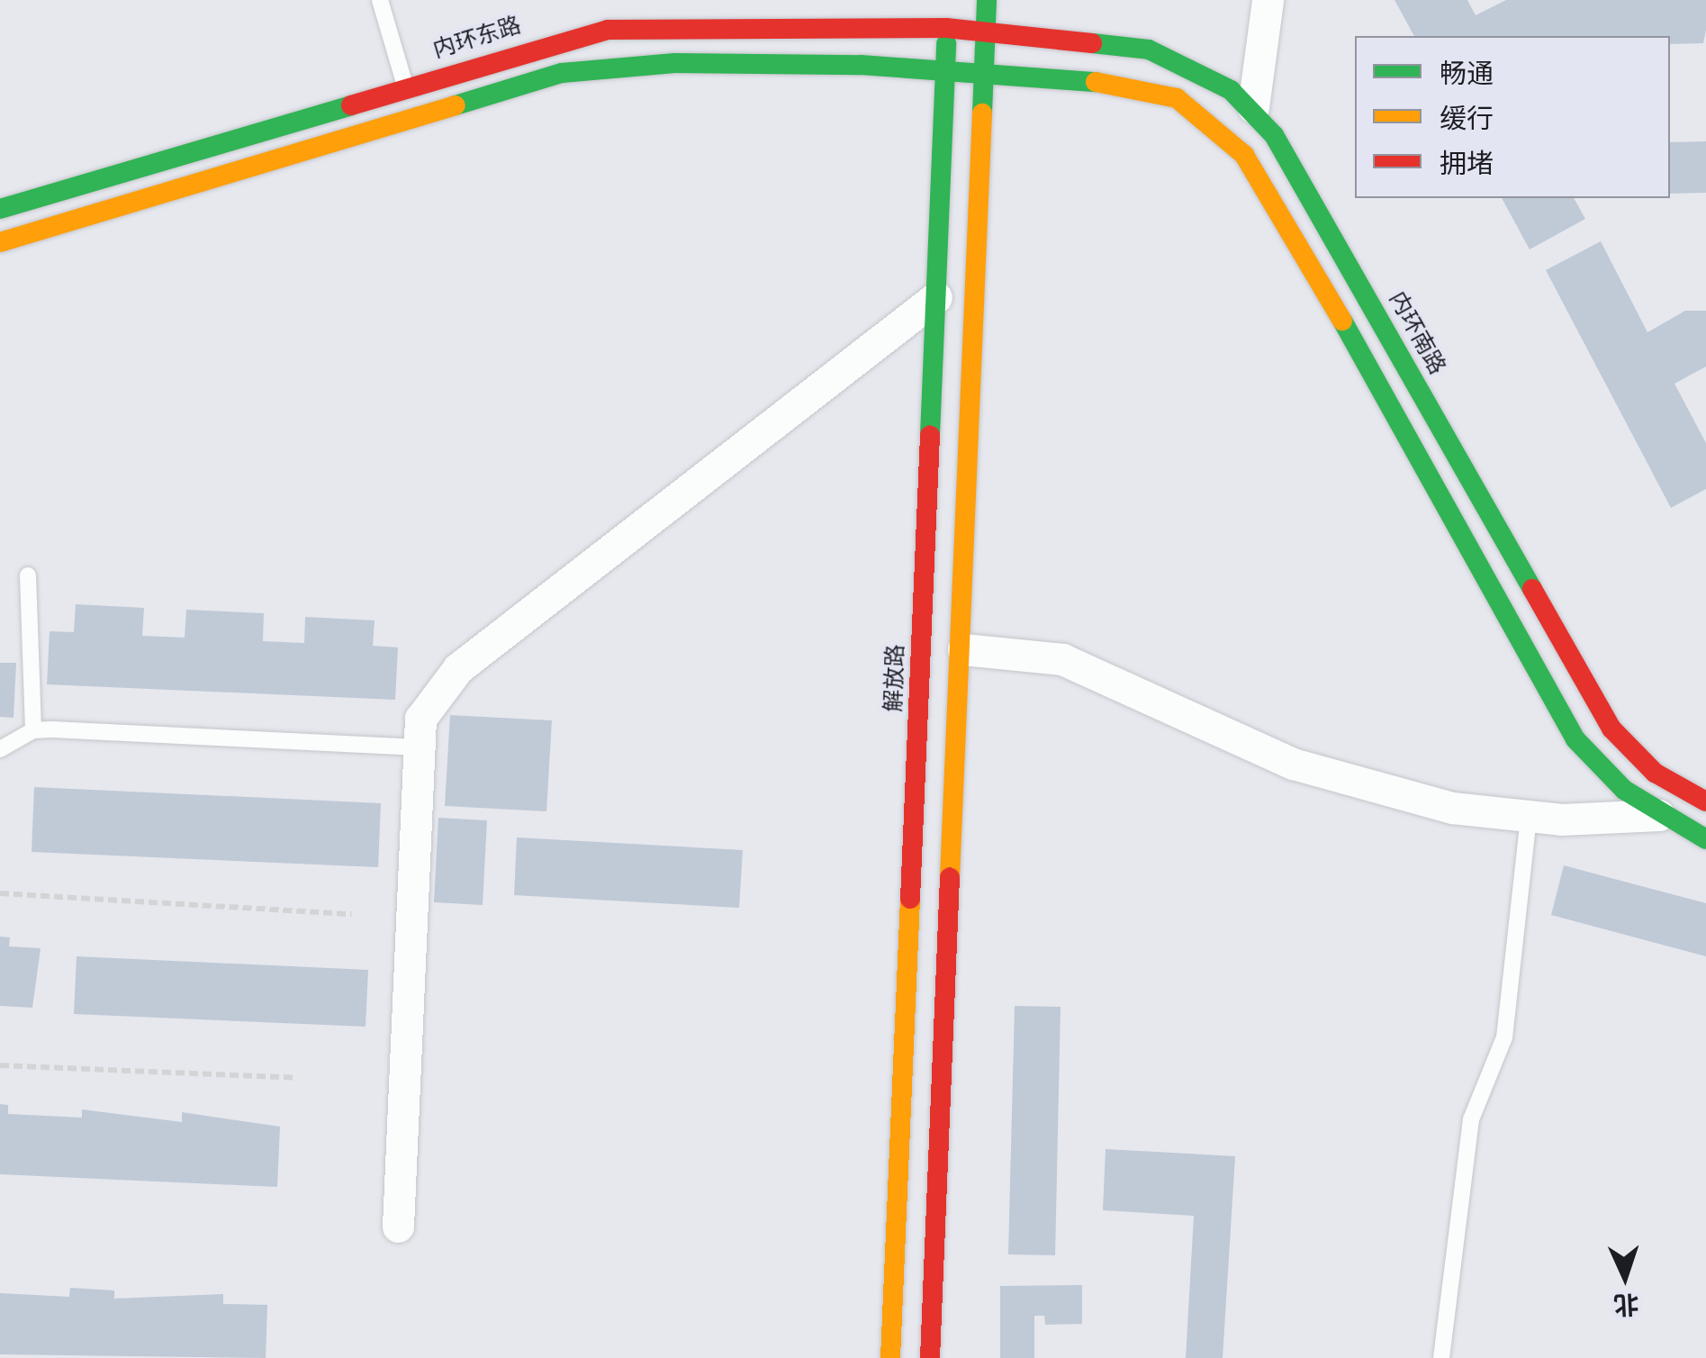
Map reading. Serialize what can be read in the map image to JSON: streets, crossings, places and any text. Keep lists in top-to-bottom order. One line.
{"streets":{"street":["内环东路","内环南路","解放路"]},"crossings":[["内环东路","内环南路"],["内环东路","解放路"]],"legend":["畅通","缓行","拥堵"],"north":"bottom"}
